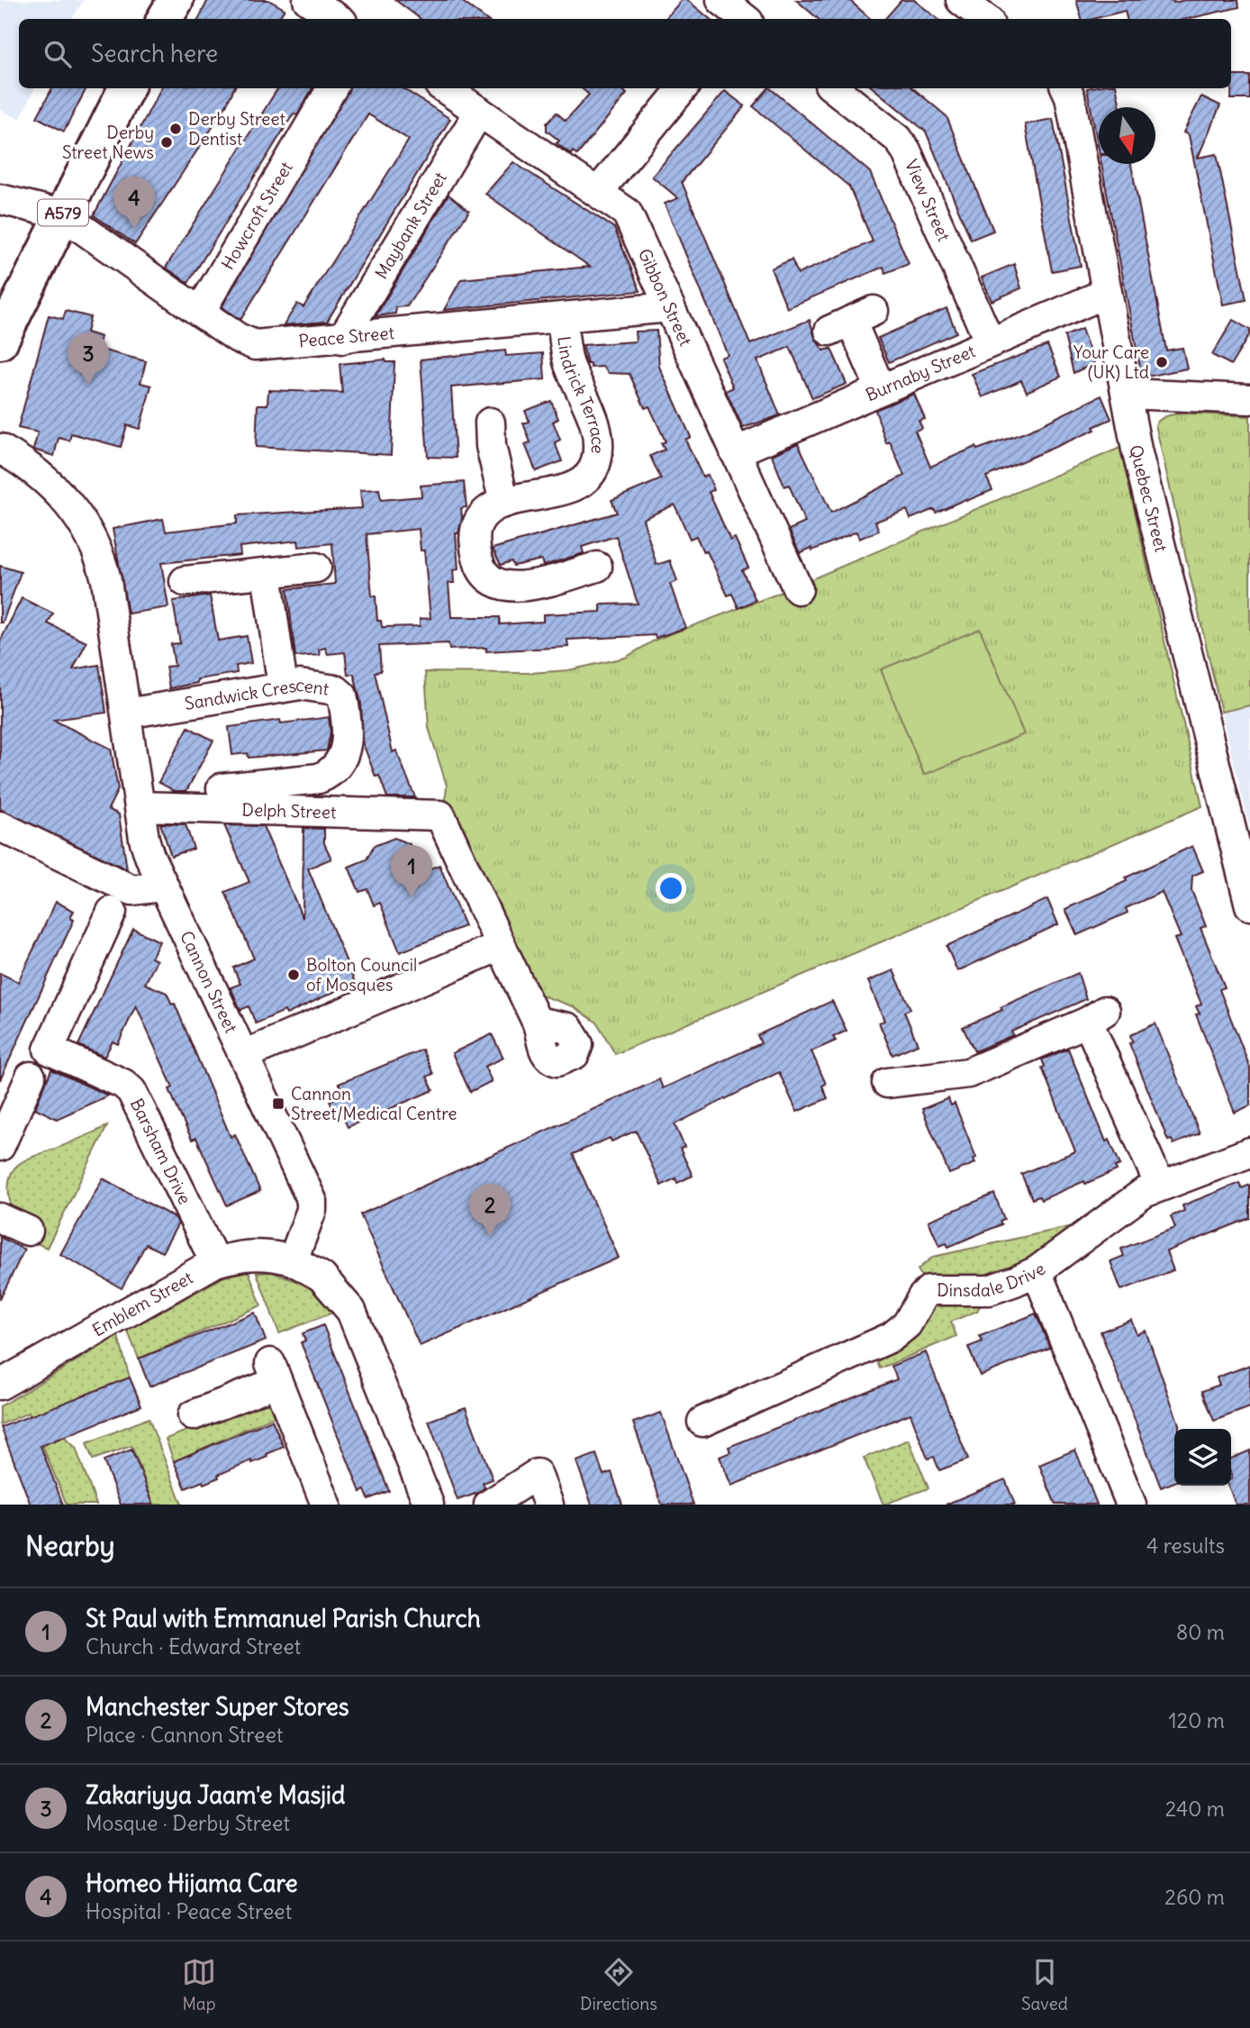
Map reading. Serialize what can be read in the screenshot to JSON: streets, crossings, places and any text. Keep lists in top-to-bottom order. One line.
{"streets":{"main road":["A579"],"street":["View Street","Howcroft Street","Maybank Street","Gibbon Street","Peace Street","Burnaby Street","Lindrick Terrace","Quebec Street","Sandwick Crescent","Delph Street","Cannon Street","Barsham Drive","Dinsdale Drive","Emblem Street"]},"crossings":[["View Street","Burnaby Street"],["A579","Peace Street"],["Howcroft Street","Peace Street"],["Maybank Street","Gibbon Street"],["Maybank Street","Peace Street"],["Gibbon Street","Peace Street"],["Gibbon Street","Burnaby Street"],["Peace Street","Lindrick Terrace"],["Burnaby Street","Quebec Street"],["Sandwick Crescent","Cannon Street"],["Delph Street","Cannon Street"],["Cannon Street","Emblem Street"],["Barsham Drive","Emblem Street"]],"places":{"other":["Derby Street Dentist","Derby Street News","Your Care (UK) Ltd","Bolton Council of Mosques"],"transit":["Cannon Street/Medical Centre"]},"north":"bottom","page":{"search":"Search here","pins":["4","3","1","2"],"heading":["Nearby","4 results"],"list":[{"mark":"1","name":"St Paul with Emmanuel Parish Church","note":"Church · Edward Street","value":"80 m"},{"mark":"2","name":"Manchester Super Stores","note":"Place · Cannon Street","value":"120 m"},{"mark":"3","name":"Zakariyya Jaam'e Masjid","note":"Mosque · Derby Street","value":"240 m"},{"mark":"4","name":"Homeo Hijama Care","note":"Hospital · Peace Street","value":"260 m"}],"nav":["Map","Directions","Saved"]}}
